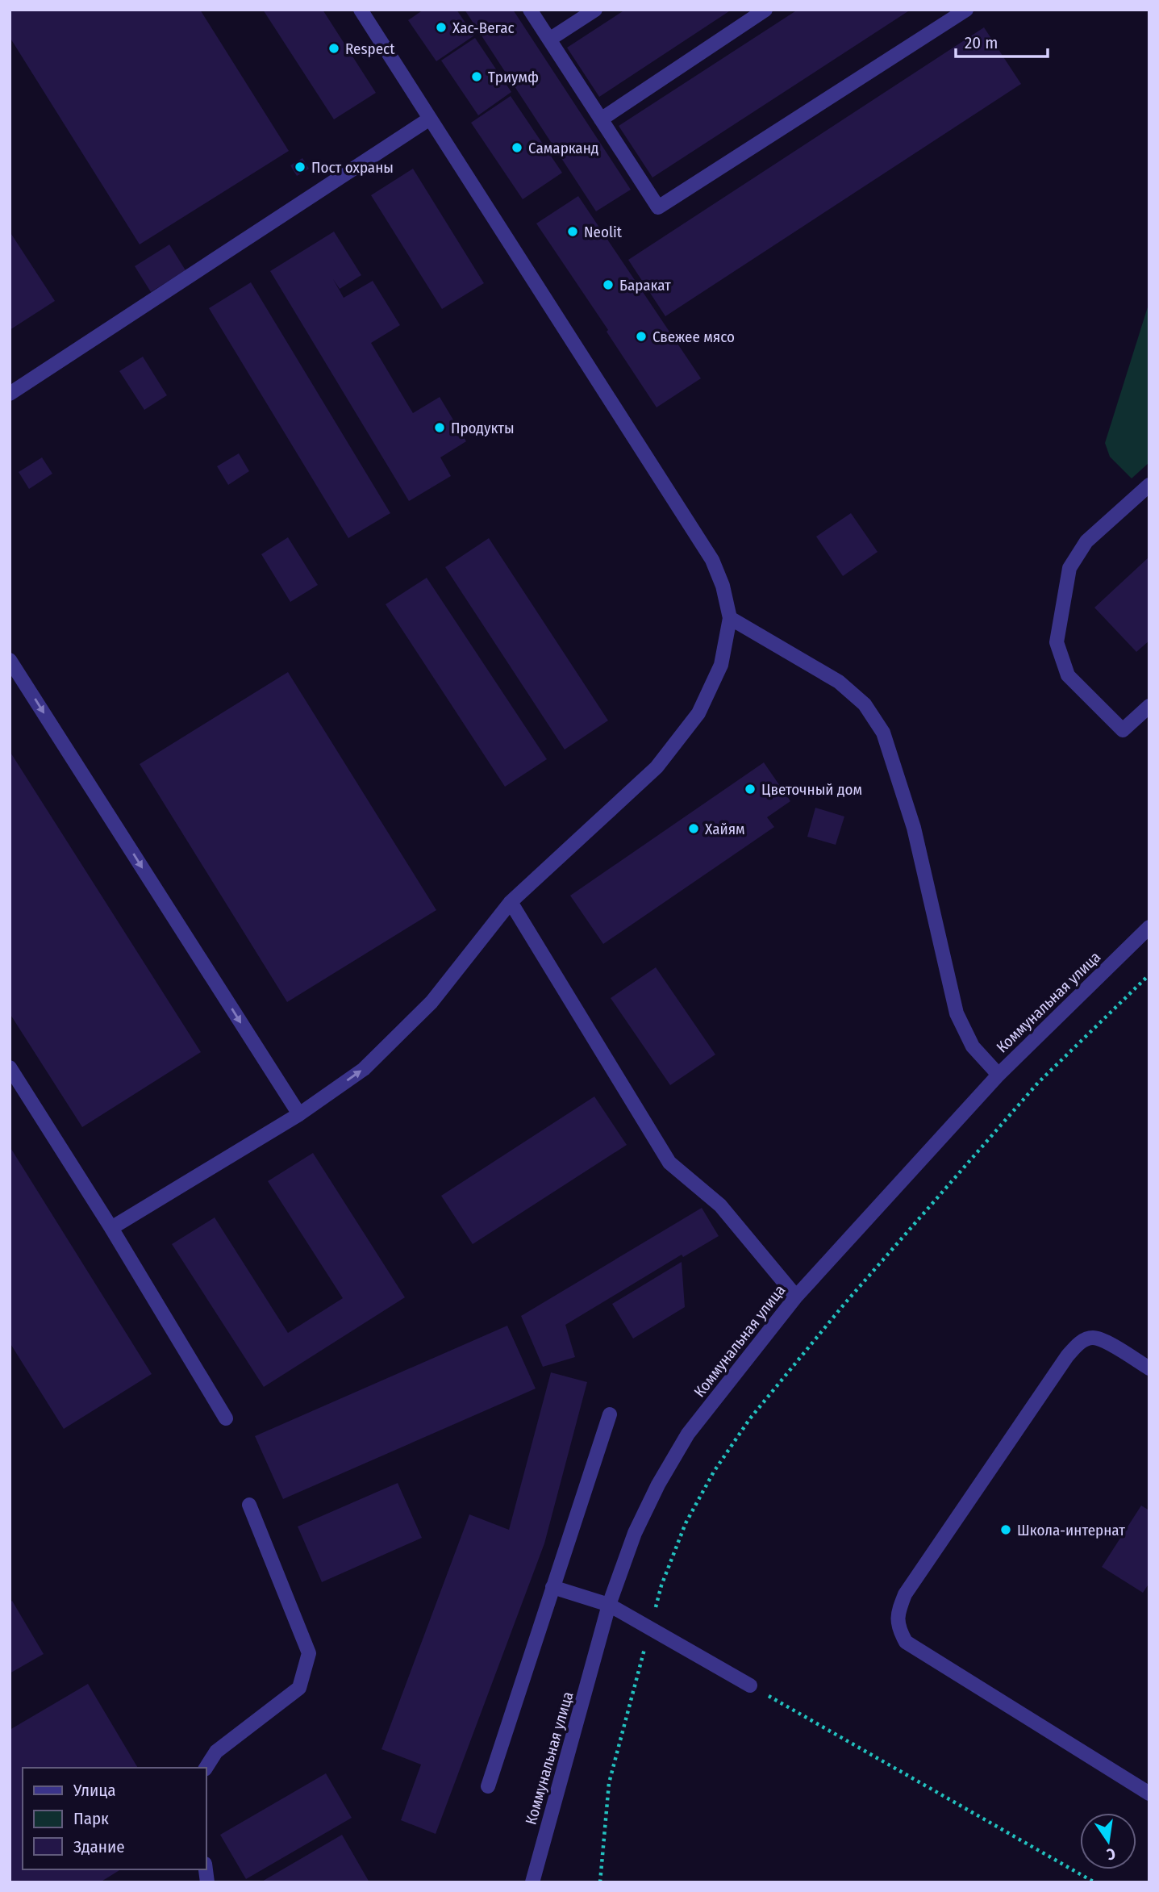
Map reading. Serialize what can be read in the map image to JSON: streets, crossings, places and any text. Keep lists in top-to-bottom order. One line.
{"streets":{"street":["Коммунальная улица"]},"places":["Хас-Вегас","Respect","Триумф","Самарканд","Пост охраны","Neolit","Баракат","Свежее мясо","Продукты","Цветочный дом","Хайям","Школа-интернат"],"legend":["Улица","Парк","Здание"],"scale_bar":"20 m","north":"bottom"}
